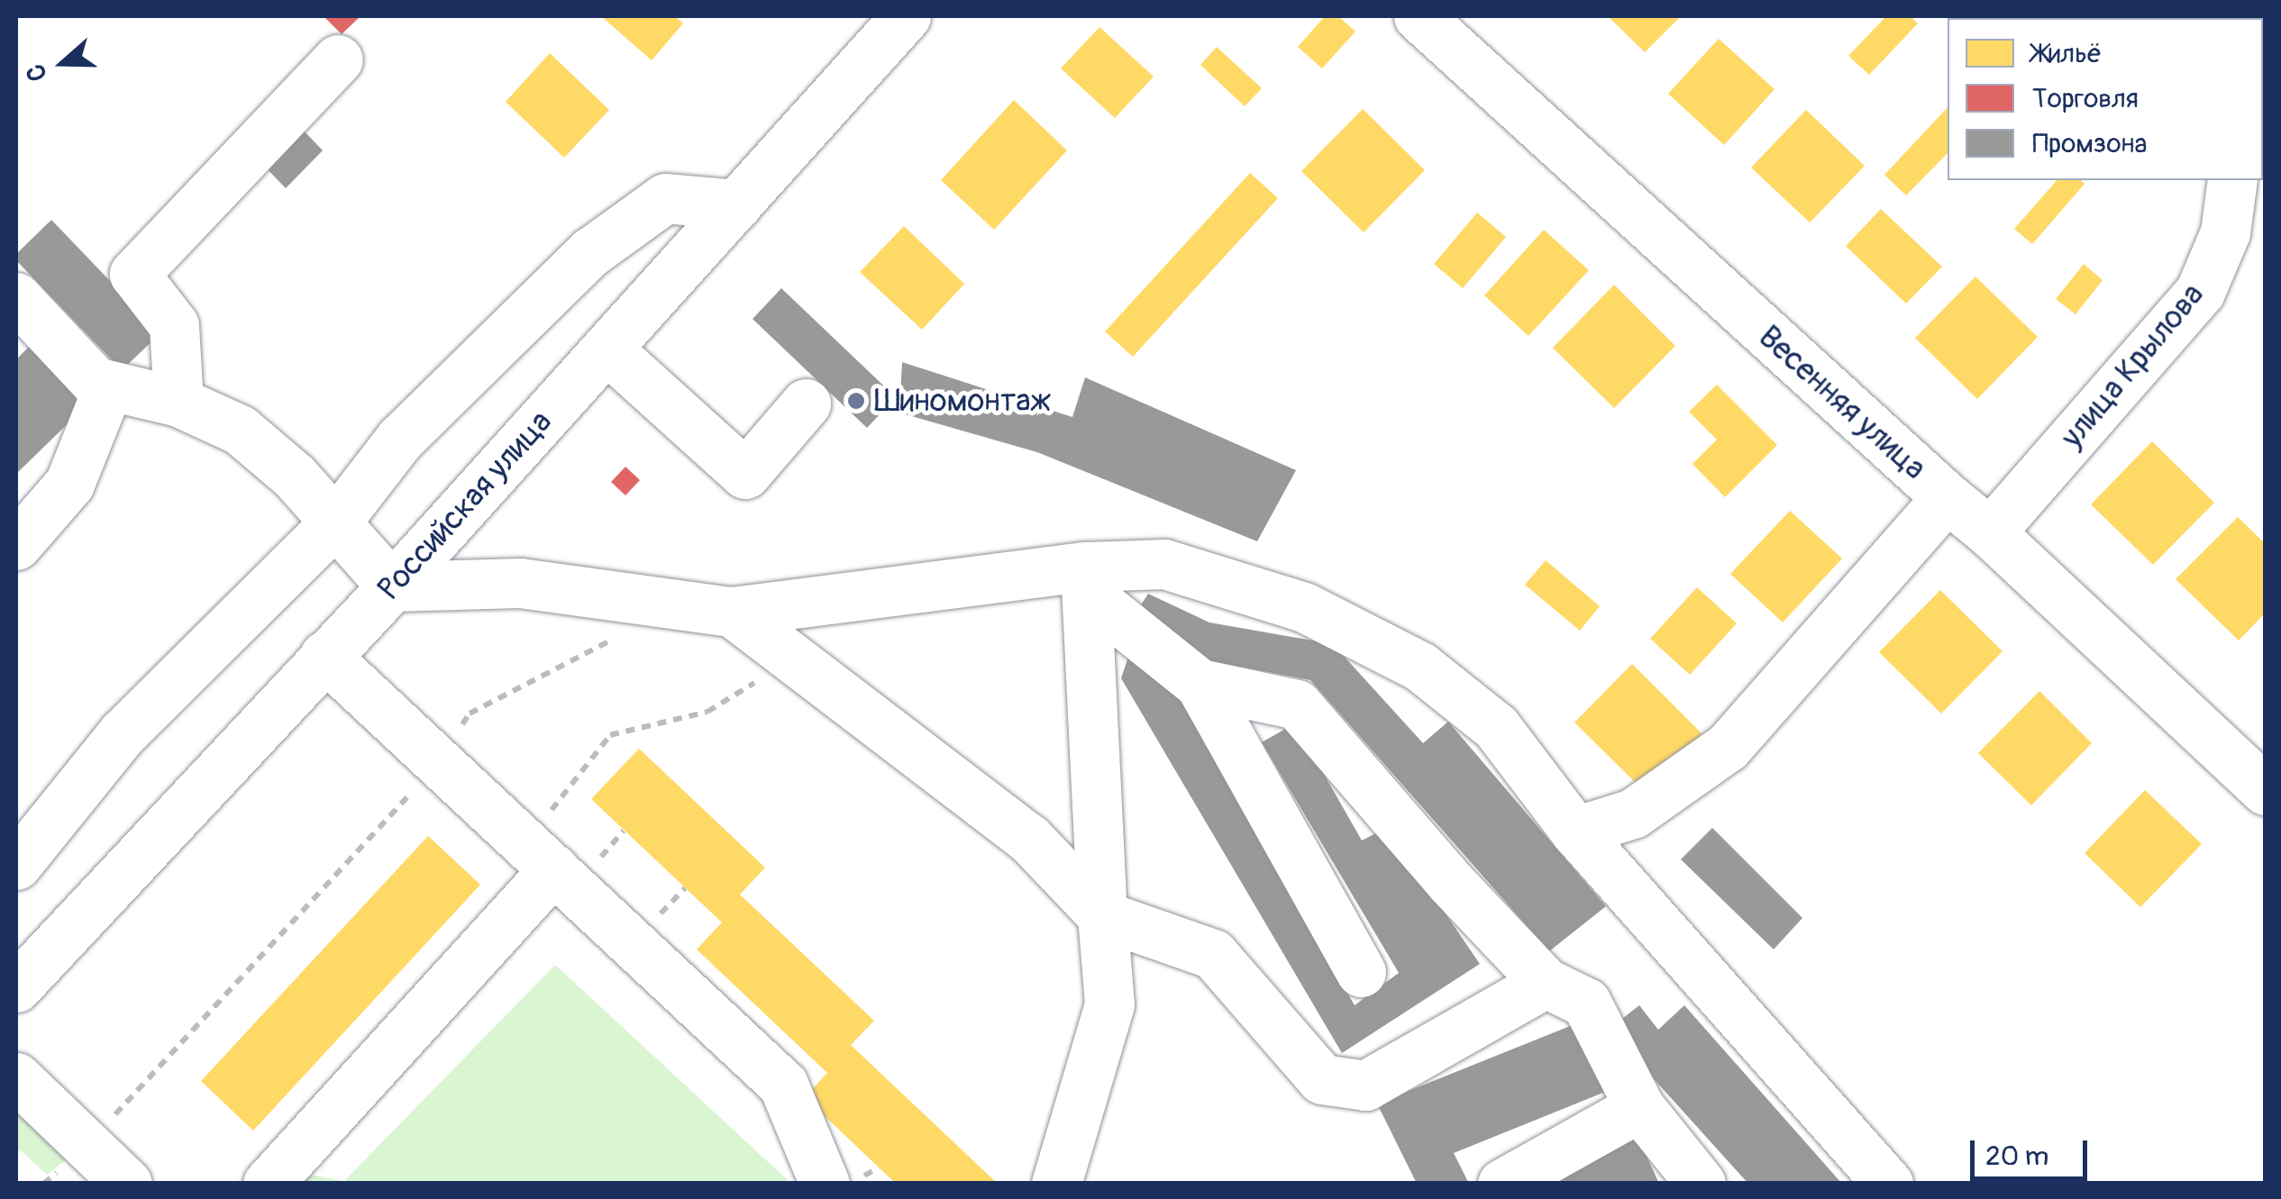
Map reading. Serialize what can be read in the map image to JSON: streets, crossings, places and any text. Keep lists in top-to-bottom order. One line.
{"streets":{"street":["улица Крылова","Весенняя улица","Российская улица"]},"crossings":[["улица Крылова","Весенняя улица"]],"places":["Шиномонтаж"],"legend":["Жильё","Торговля","Промзона"],"scale_bar":"20 m","north":"left"}
